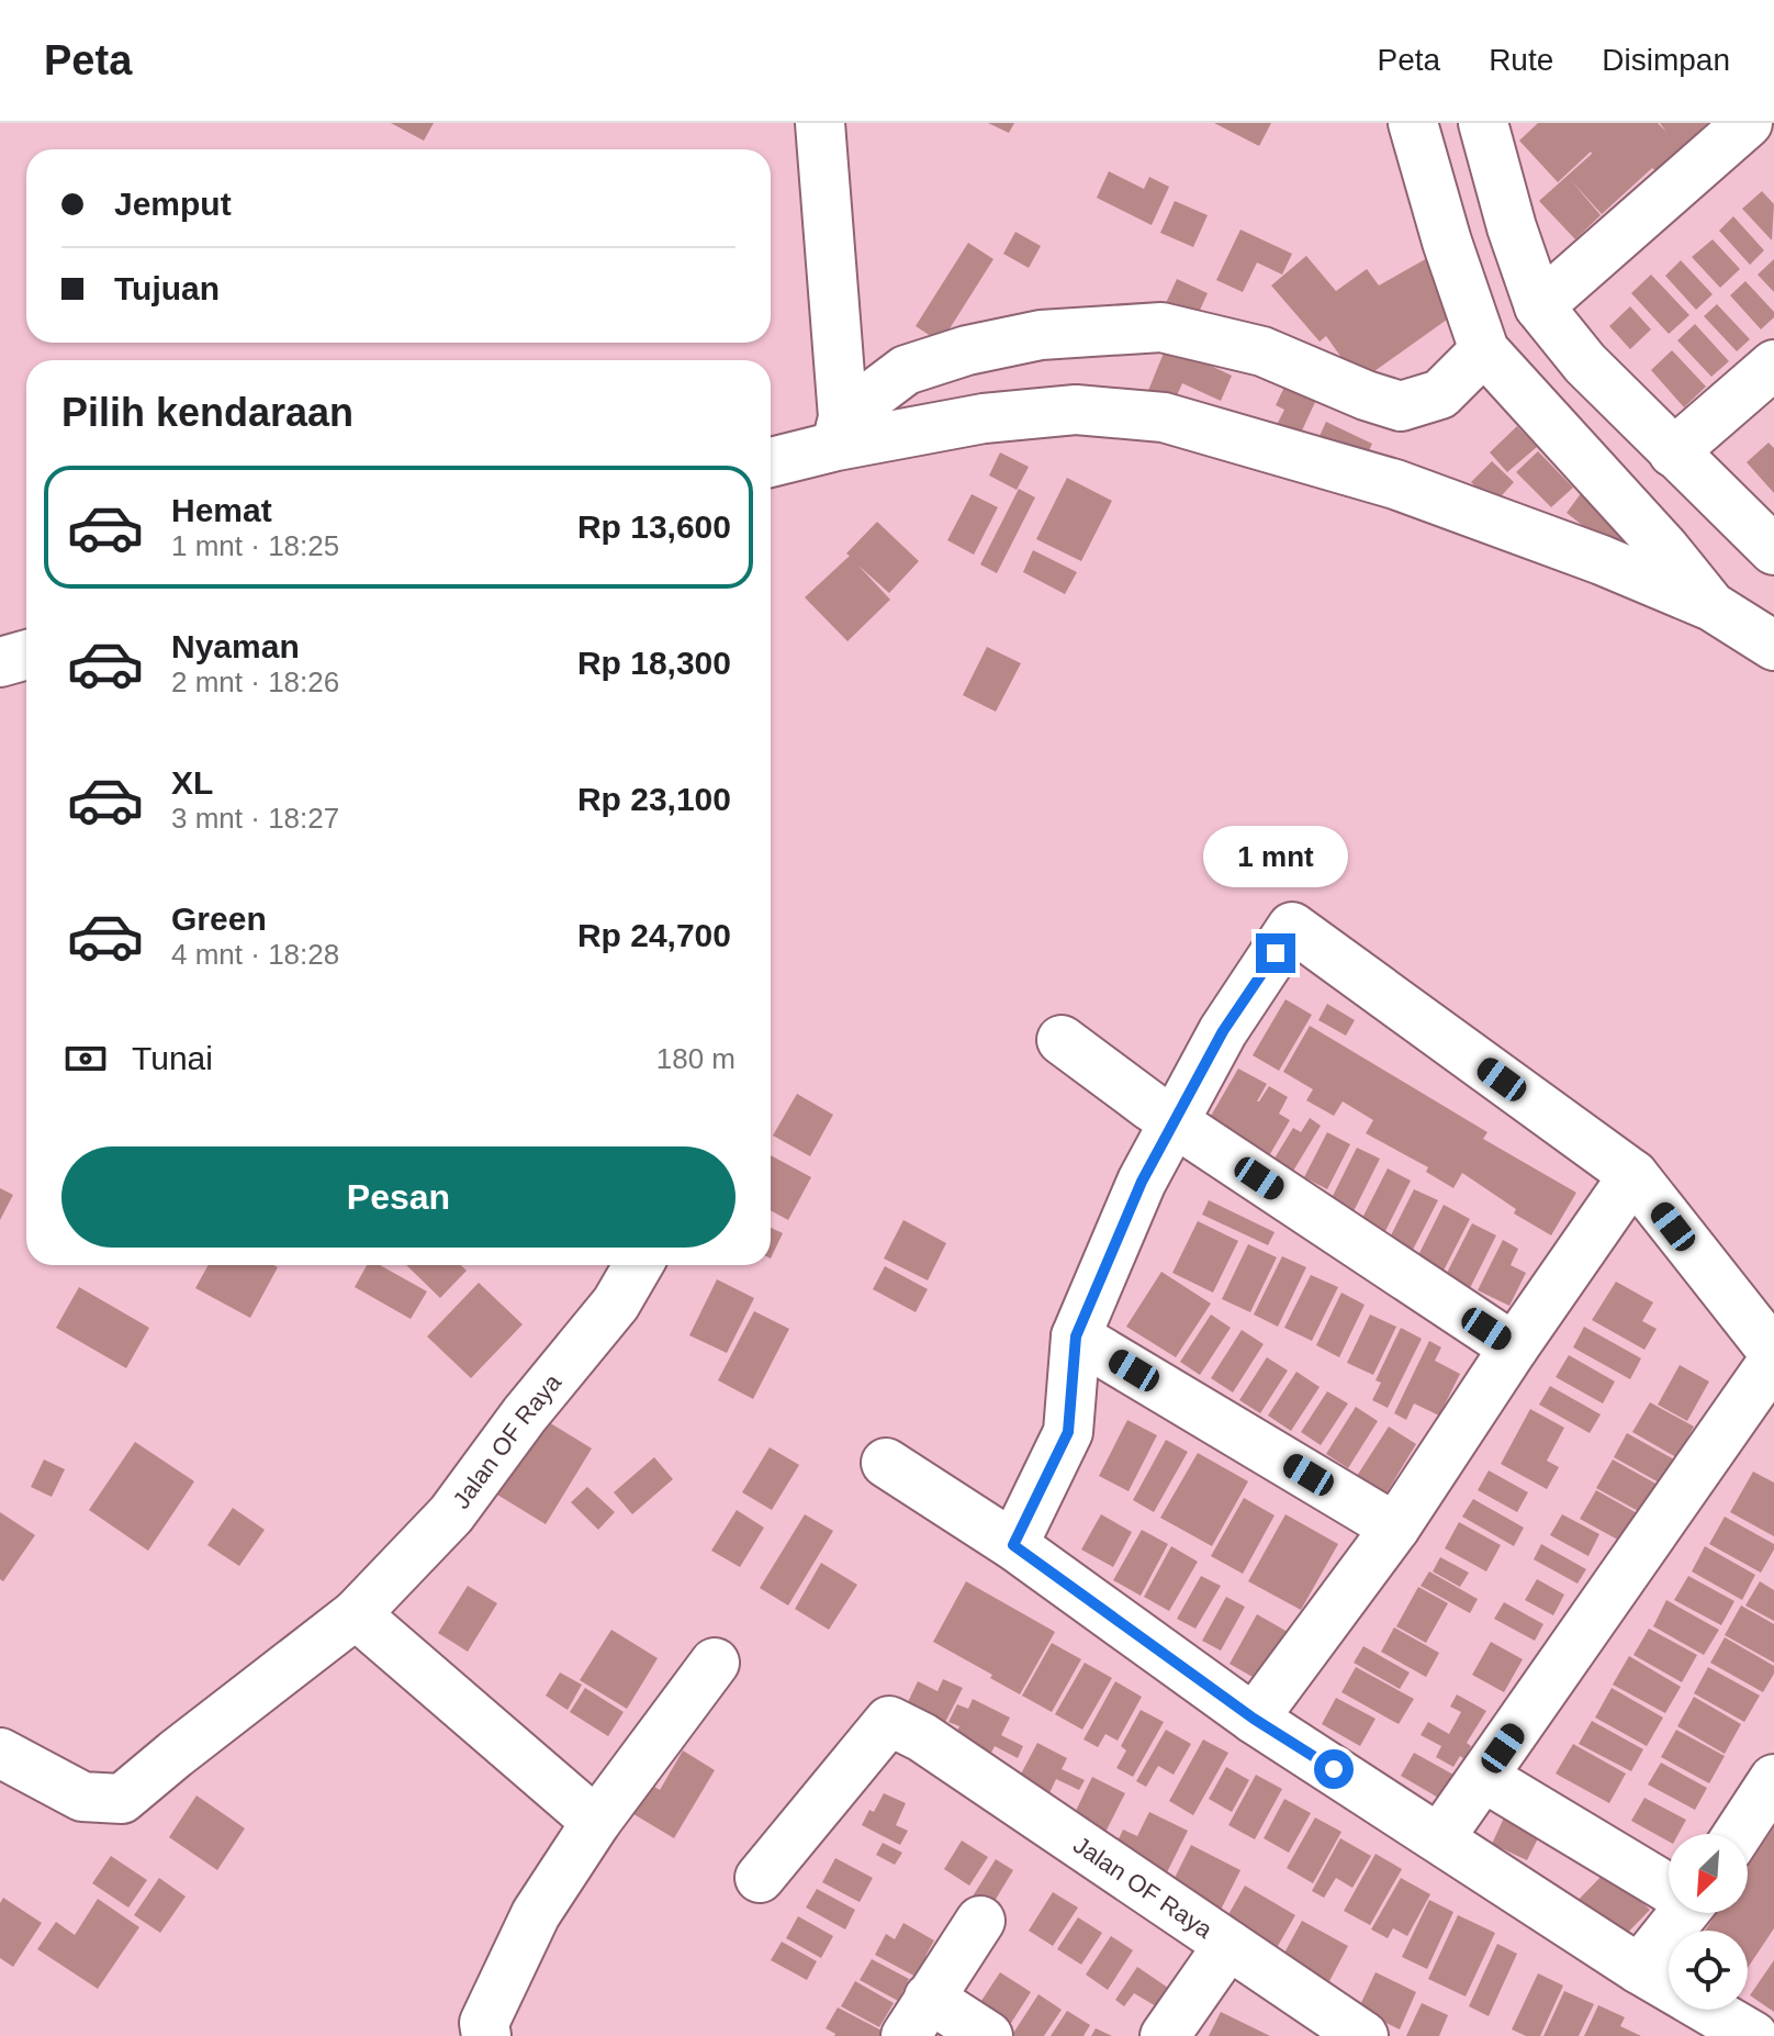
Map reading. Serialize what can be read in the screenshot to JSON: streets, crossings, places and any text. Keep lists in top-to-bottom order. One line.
{"streets":{"street":["Jalan OF Raya"]},"north":"bottom left","page":{"header":"Peta","nav":["Peta","Rute","Disimpan"],"banner":["Jemput","Tujuan"],"heading":"Pilih kendaraan","list":[{"name":"Hemat","note":"1 mnt · 18:25","value":"Rp 13,600"},{"name":"Nyaman","note":"2 mnt · 18:26","value":"Rp 18,300"},{"name":"XL","note":"3 mnt · 18:27","value":"Rp 23,100"},{"name":"Green","note":"4 mnt · 18:28","value":"Rp 24,700"}],"bubble":"1 mnt","pay":["Tunai","180 m"],"buttons":"Pesan"}}
